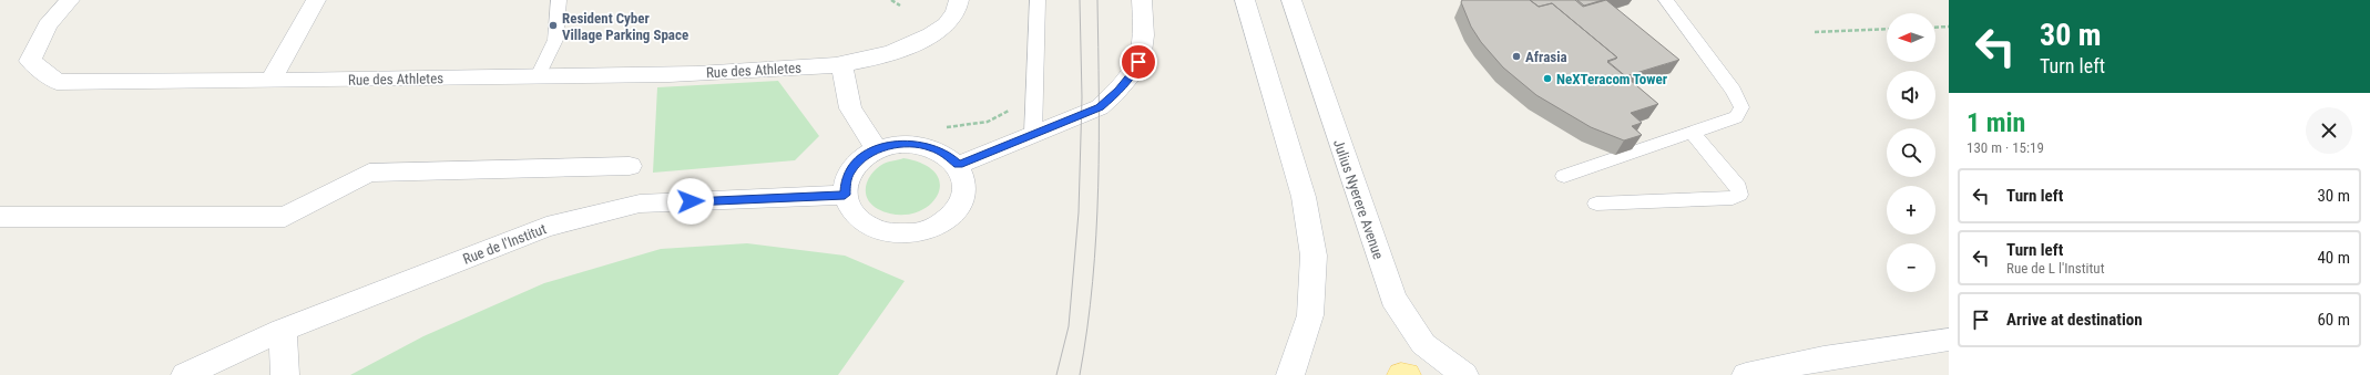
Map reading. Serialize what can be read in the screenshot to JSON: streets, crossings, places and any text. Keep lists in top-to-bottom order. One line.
{"streets":{"street":["Rue des Athletes","Julius Nyerere Avenue","Rue de l'Institut"]},"places":["Resident Cyber Village Parking Space","Afrasia","NeXTeracom Tower"],"north":"left","page":{"turn":["30 m","Turn left"],"map_buttons":["+","−"],"heading":["1 min","130 m · 15:19"],"list":[{"name":"Turn left","value":"30 m"},{"name":"Turn left","note":"Rue de L l'Institut","value":"40 m"},{"name":"Arrive at destination","value":"60 m"}]}}
